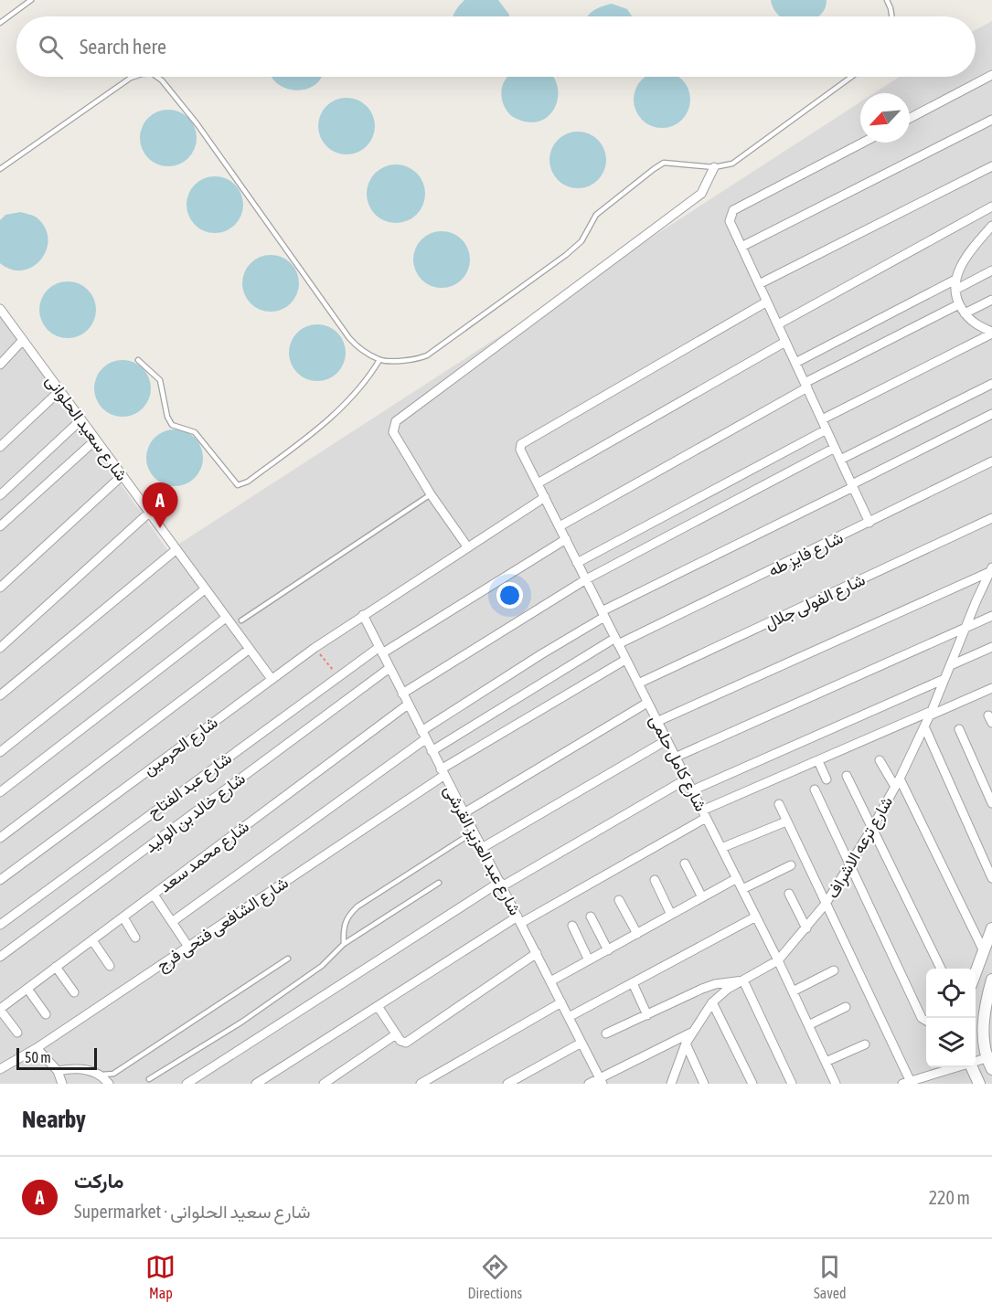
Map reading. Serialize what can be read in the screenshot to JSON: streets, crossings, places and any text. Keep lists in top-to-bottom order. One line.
{"streets":{"street":["شارع سعيد الحلوانى","شارع فايز طه","شارع الفولى جلال","شارع الحرمين","شارع كامل حلمى","شارع عبد الفتاح","شارع خالد بن الوليد","شارع ترعه الاشراف","شارع عبد العزيز القرشى","شارع محمد سعد","شارع الشافعى فتحى فرج"]},"crossings":[["شارع سعيد الحلوانى","شارع الحرمين"],["شارع فايز طه","شارع كامل حلمى"],["شارع فايز طه","شارع عبد العزيز القرشى"],["شارع الفولى جلال","شارع كامل حلمى"],["شارع الحرمين","شارع كامل حلمى"],["شارع الحرمين","شارع عبد العزيز القرشى"],["شارع كامل حلمى","شارع عبد الفتاح"],["شارع كامل حلمى","شارع ترعه الاشراف"],["شارع كامل حلمى","شارع الشافعى فتحى فرج"],["شارع عبد الفتاح","شارع عبد العزيز القرشى"],["شارع خالد بن الوليد","شارع عبد العزيز القرشى"],["شارع عبد العزيز القرشى","شارع محمد سعد"],["شارع عبد العزيز القرشى","شارع الشافعى فتحى فرج"]],"scale_bar":"50 m","north":"bottom left","page":{"search":"Search here","pins":"A","scale":"50 m","heading":"Nearby","list":[{"mark":"A","name":"ماركت","note":"Supermarket · شارع سعيد الحلوانى","value":"220 m"}],"nav":["Map","Directions","Saved"]}}
